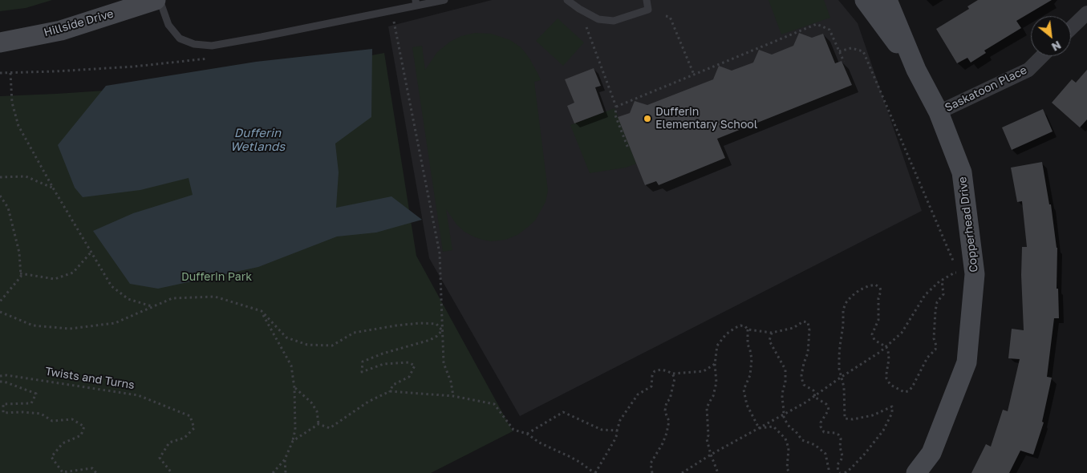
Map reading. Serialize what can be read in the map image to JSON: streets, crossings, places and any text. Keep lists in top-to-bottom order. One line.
{"streets":{"street":["Hillside Drive","Saskatoon Place","Copperhead Drive"],"path":["Twists and Turns"]},"crossings":[["Saskatoon Place","Copperhead Drive"]],"water":["Dufferin Wetlands"],"parks":["Dufferin Park"],"places":["Dufferin Elementary School"],"north":"bottom right"}
